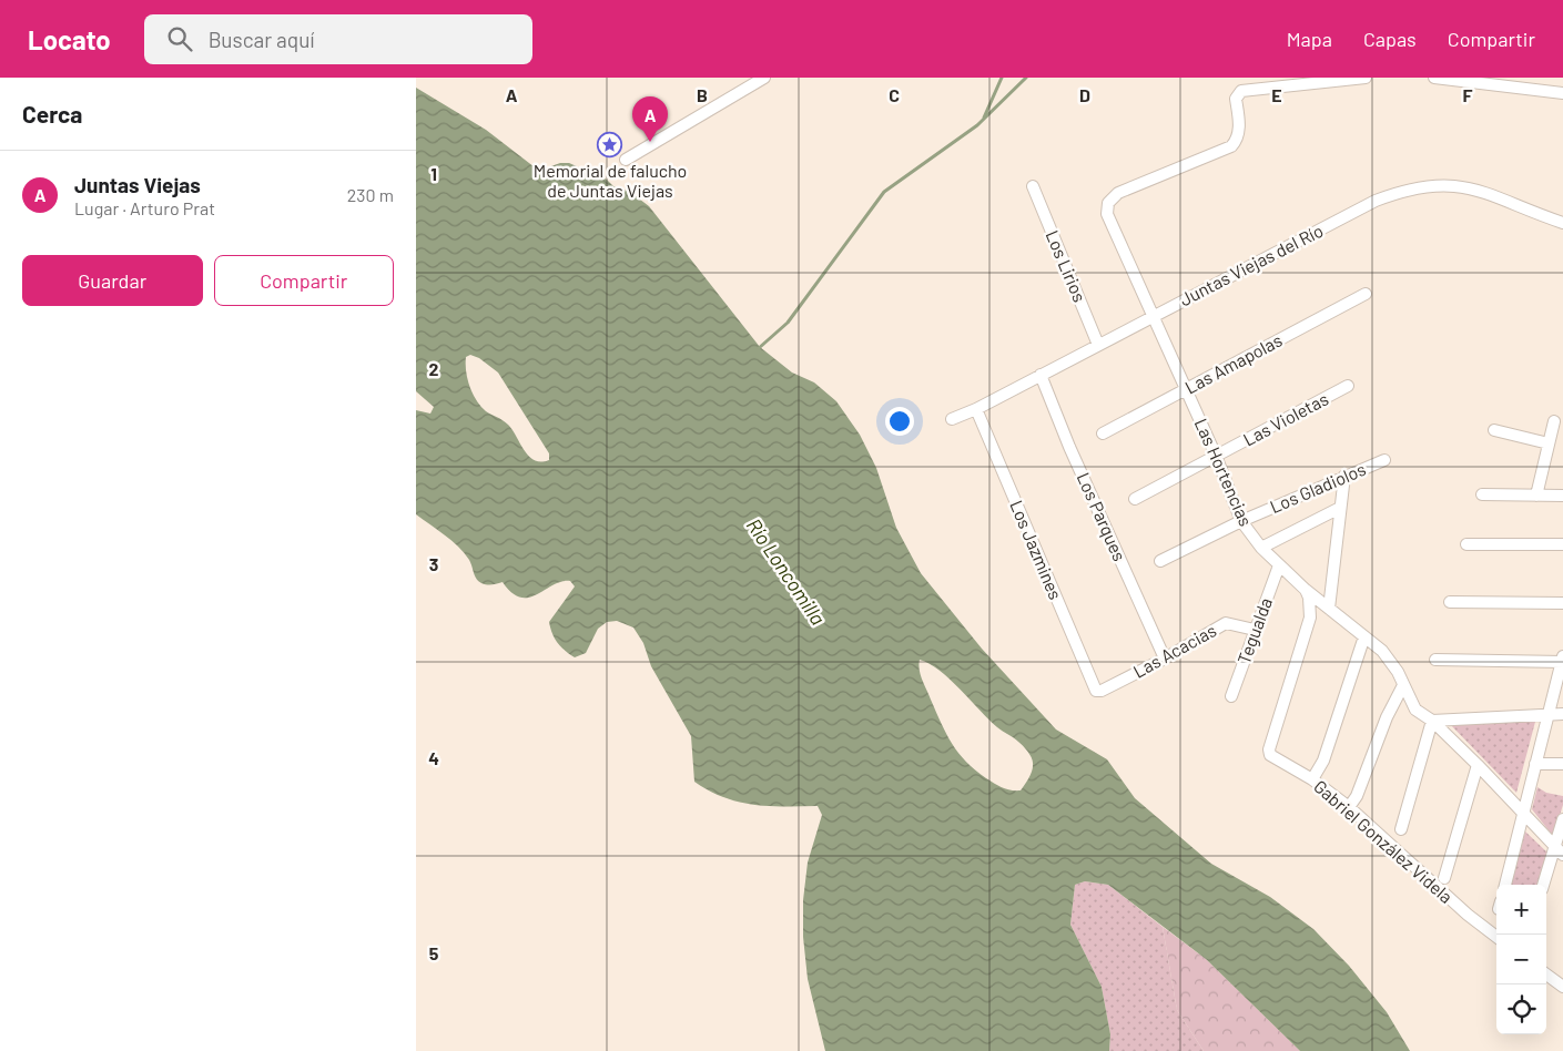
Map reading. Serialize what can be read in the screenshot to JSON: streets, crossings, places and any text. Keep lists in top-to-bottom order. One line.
{"streets":{"street":["Juntas Viejas del Río","Los Lirios","Las Amapolas","Las Violetas","Las Hortencias","Los Gladiolos","Los Parques","Los Jazmines","Tegualda","Las Acacias","Gabriel González Videla"]},"crossings":[["Juntas Viejas del Río","Los Lirios"],["Juntas Viejas del Río","Las Hortencias"],["Juntas Viejas del Río","Los Parques"],["Juntas Viejas del Río","Los Jazmines"],["Las Amapolas","Las Hortencias"],["Las Violetas","Las Hortencias"],["Las Hortencias","Los Gladiolos"],["Las Hortencias","Tegualda"],["Las Hortencias","Gabriel González Videla"],["Los Parques","Las Acacias"],["Los Jazmines","Las Acacias"],["Tegualda","Las Acacias"]],"water":["Río Loncomilla"],"places":{"place":["Memorial de falucho de Juntas Viejas"]},"page":{"header":"Locato","search":"Buscar aquí","nav":["Mapa","Capas","Compartir"],"heading":"Cerca","pins":"A","list":[{"mark":"A","name":"Juntas Viejas","note":"Lugar · Arturo Prat","value":"230 m"}],"buttons":["Guardar","Compartir"],"map_buttons":["+","−"]},"grid":{"columns":["A","B","C","D","E","F"],"rows":["1","2","3","4","5"]}}
